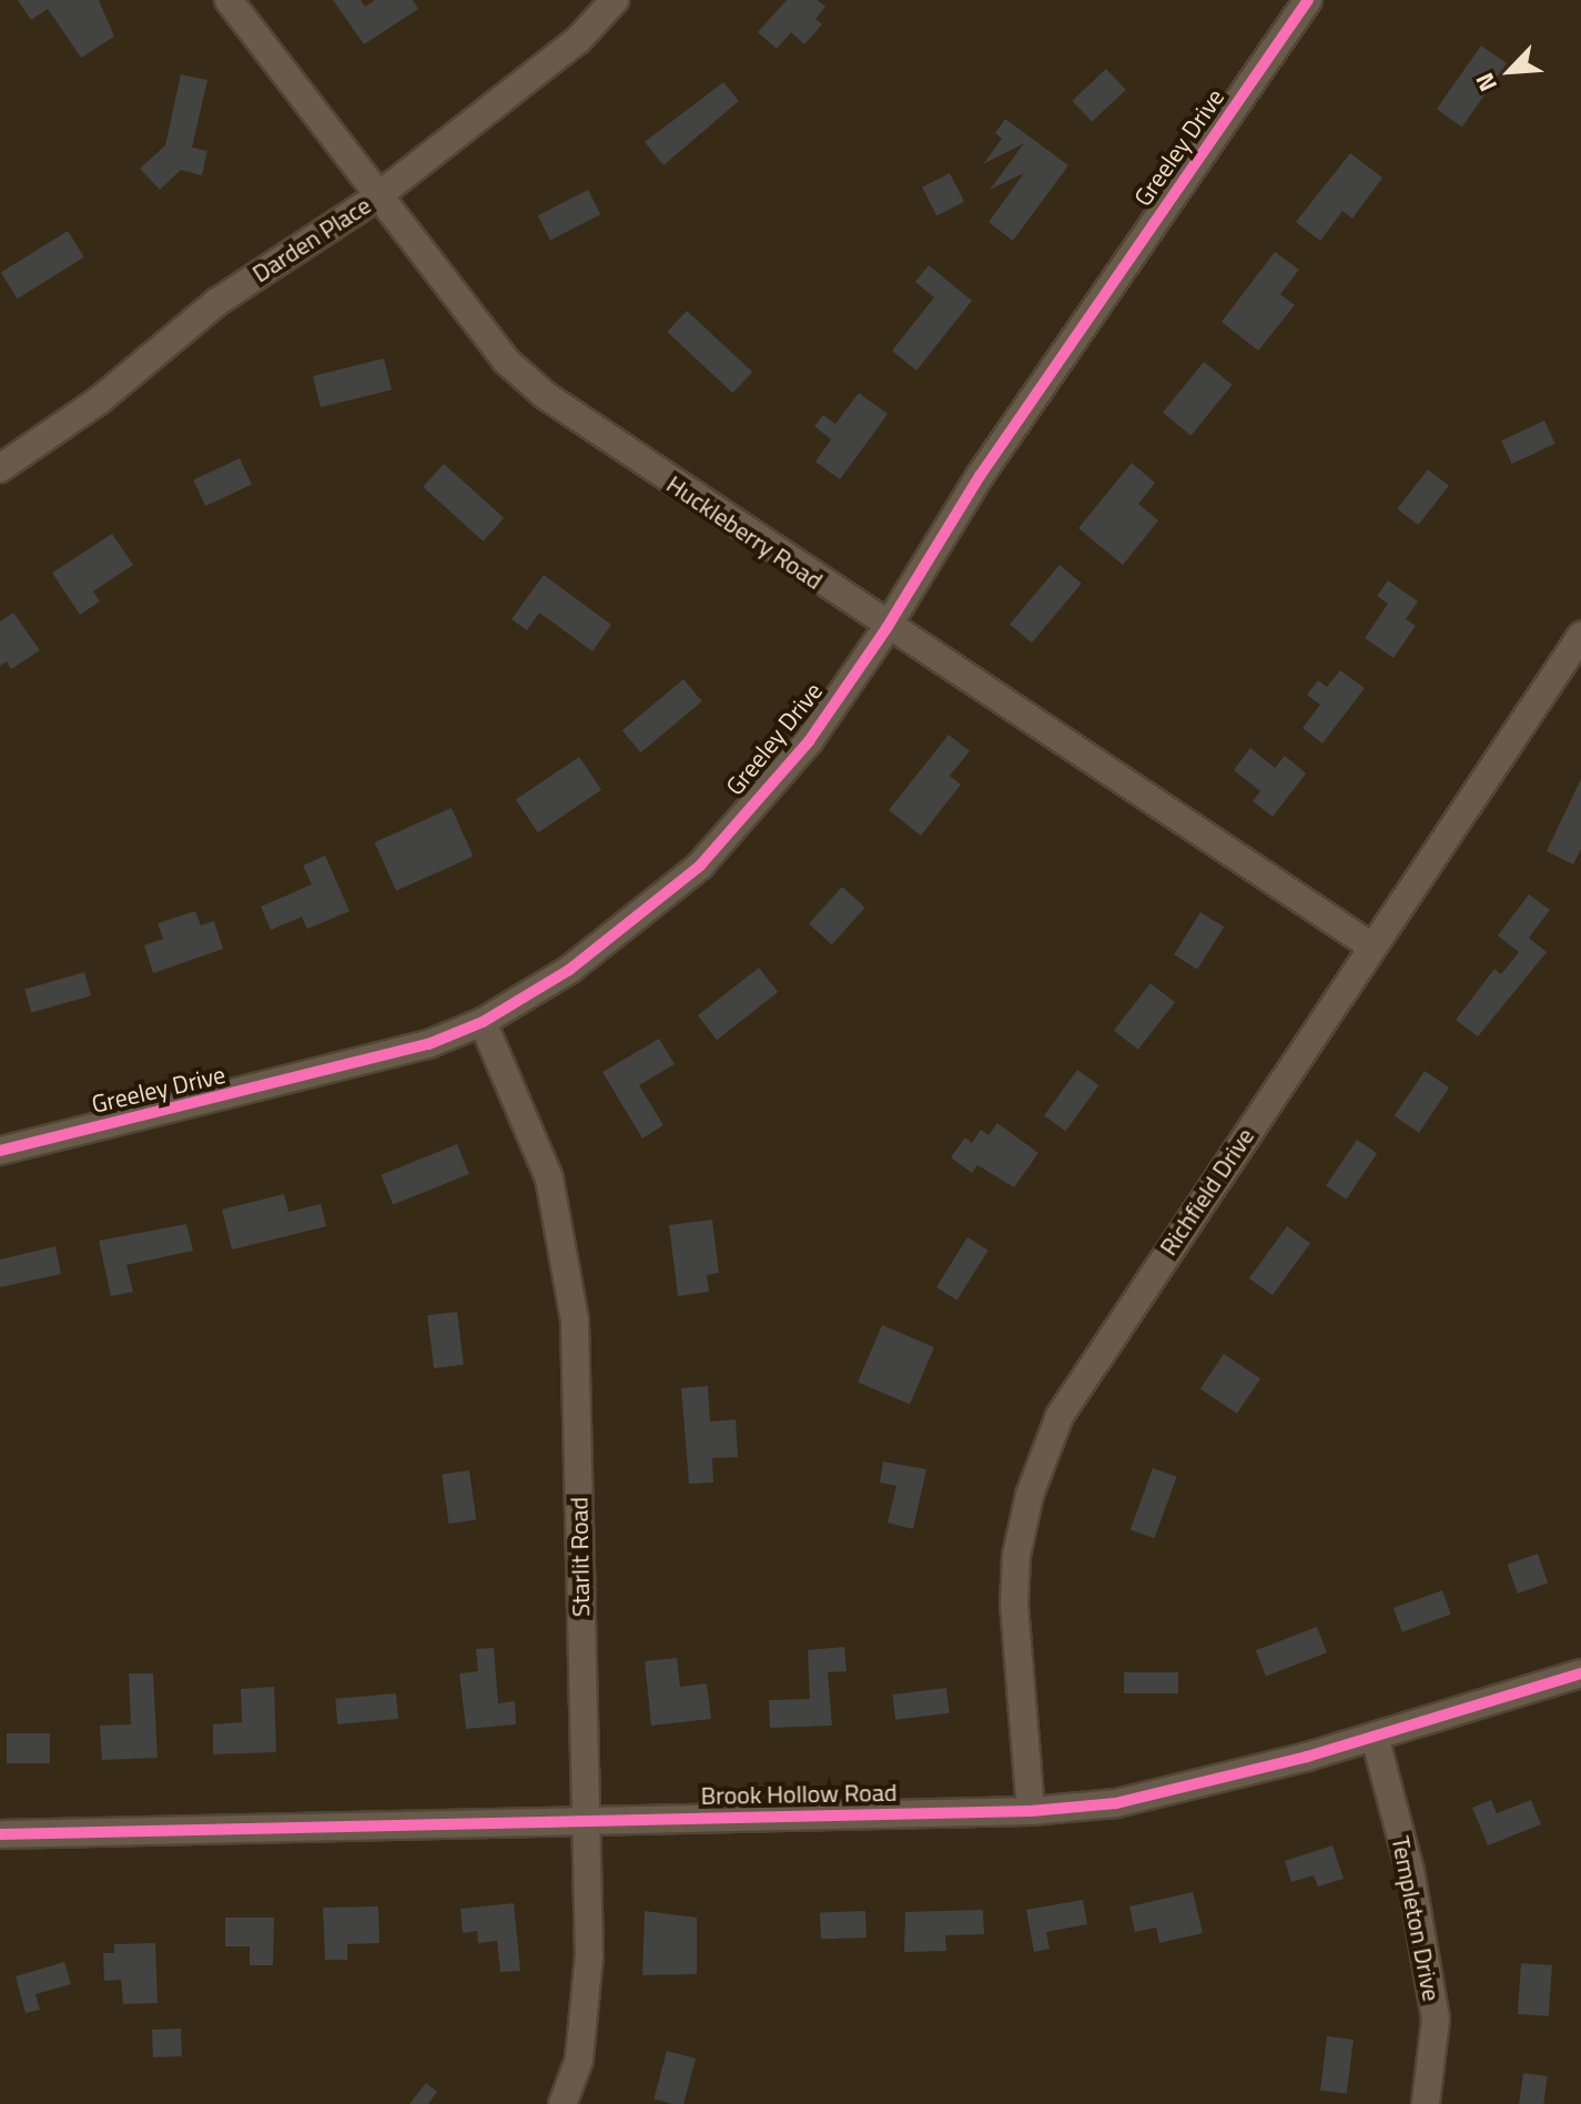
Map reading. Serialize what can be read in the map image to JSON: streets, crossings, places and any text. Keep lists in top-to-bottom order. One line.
{"streets":{"street":["Greeley Drive","Darden Place","Huckleberry Road","Richfield Drive","Starlit Road","Brook Hollow Road","Templeton Drive"]},"crossings":[["Greeley Drive","Huckleberry Road"],["Greeley Drive","Starlit Road"],["Darden Place","Huckleberry Road"],["Huckleberry Road","Richfield Drive"],["Richfield Drive","Brook Hollow Road"],["Starlit Road","Brook Hollow Road"],["Brook Hollow Road","Templeton Drive"]],"north":"bottom left"}
